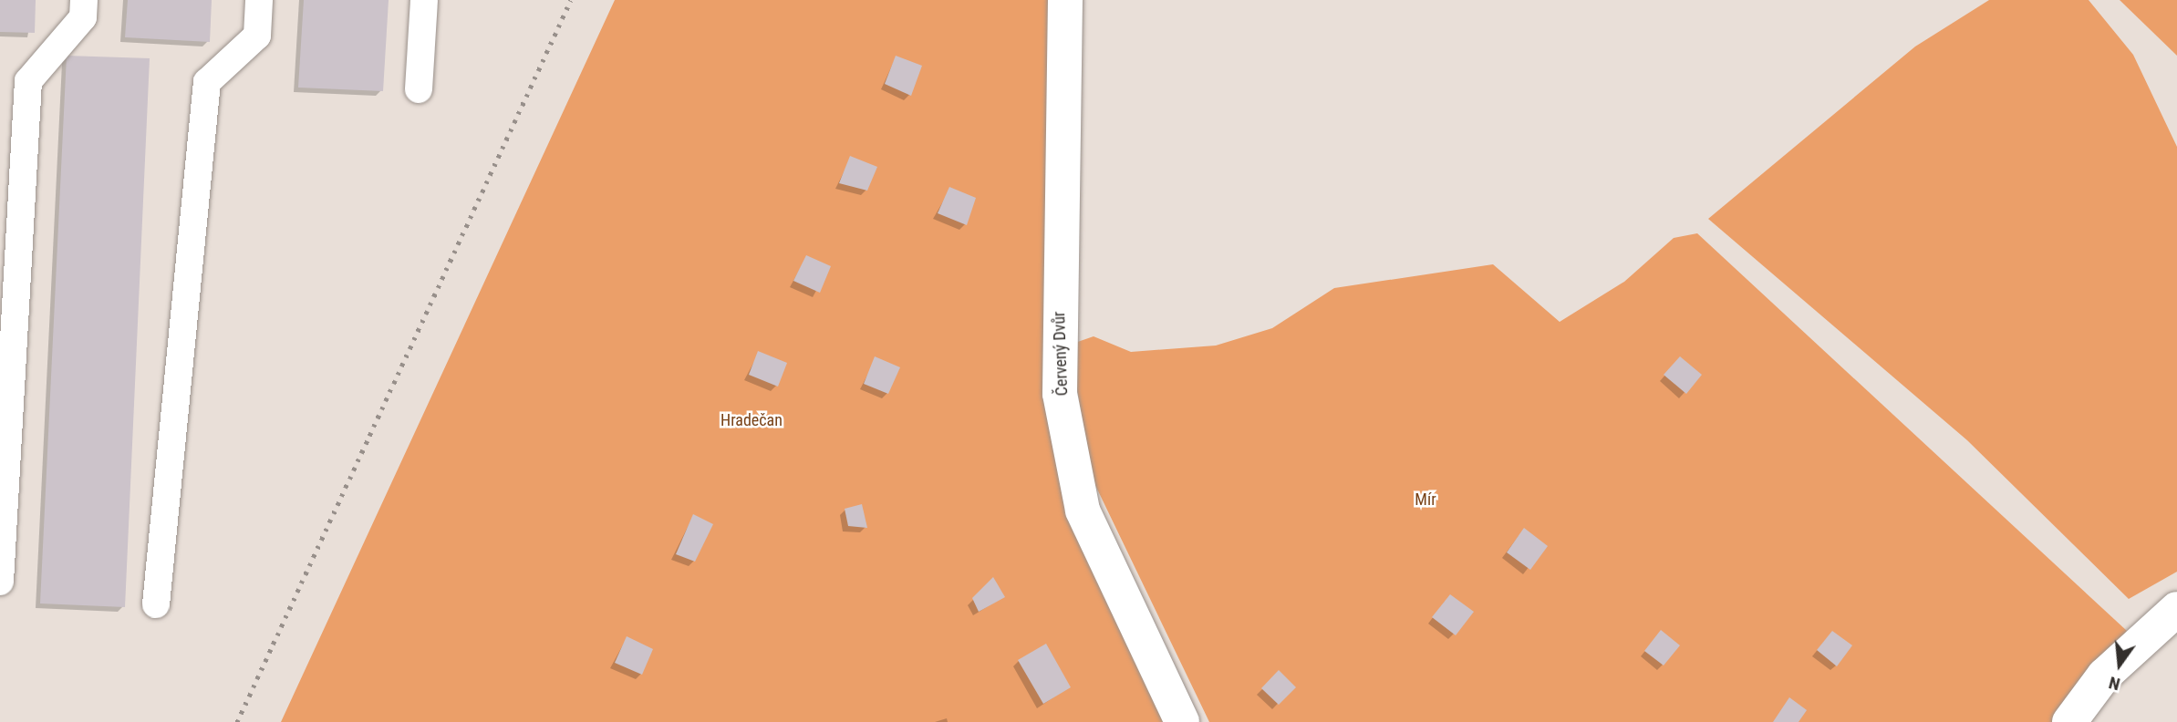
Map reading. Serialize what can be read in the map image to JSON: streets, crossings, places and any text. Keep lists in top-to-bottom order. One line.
{"streets":{"street":["Červený Dvůr"]},"parks":["Hradečan","Mír"],"north":"bottom"}
